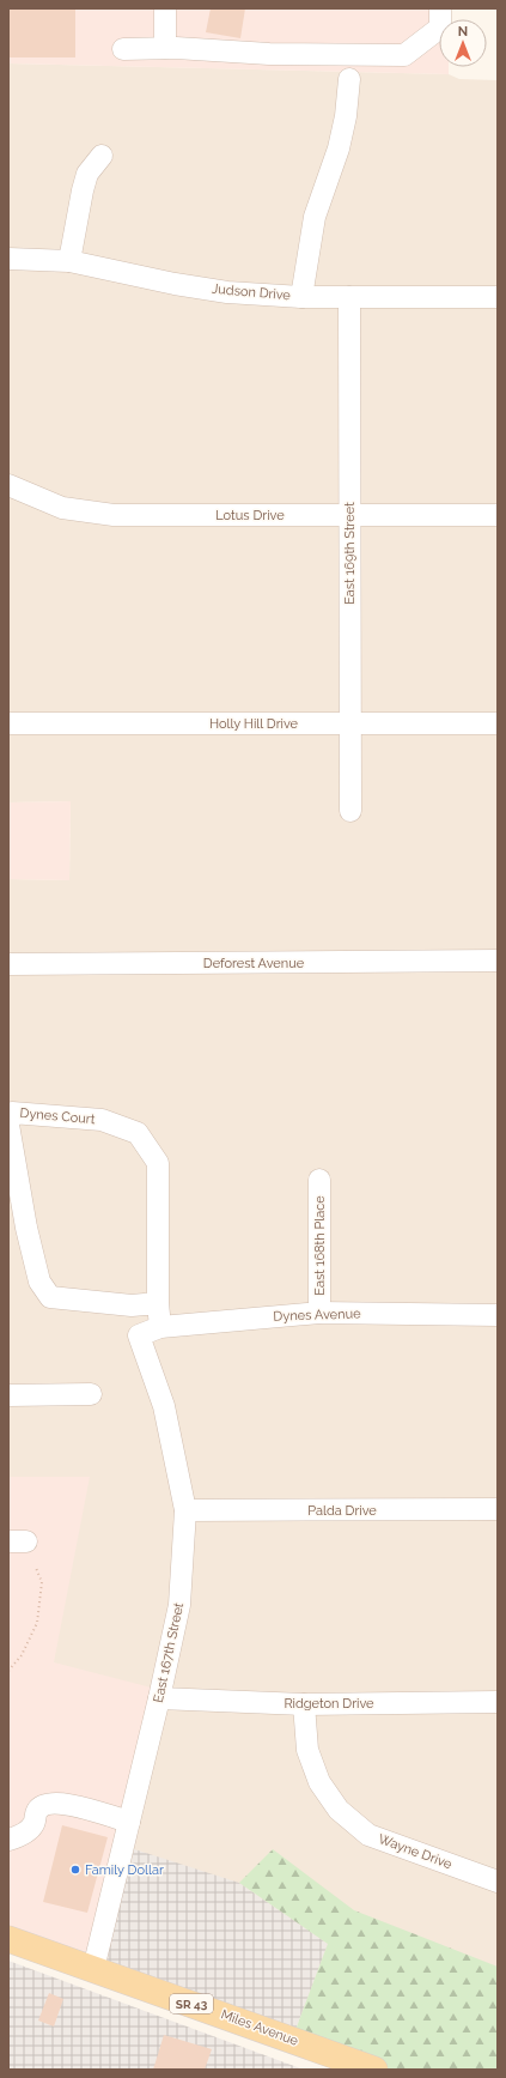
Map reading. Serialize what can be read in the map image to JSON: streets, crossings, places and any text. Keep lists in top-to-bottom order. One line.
{"streets":{"main road":["SR 43","Miles Avenue"],"street":["Judson Drive","Lotus Drive","East 169th Street","Holly Hill Drive","Deforest Avenue","Dynes Court","East 168th Place","Dynes Avenue","Palda Drive","East 167th Street","Ridgeton Drive","Wayne Drive"]},"crossings":[["Judson Drive","East 169th Street"],["Lotus Drive","East 169th Street"],["East 169th Street","Holly Hill Drive"],["Dynes Court","Dynes Avenue"],["East 168th Place","Dynes Avenue"],["Dynes Avenue","East 167th Street"],["Palda Drive","East 167th Street"],["East 167th Street","Ridgeton Drive"],["East 167th Street","Miles Avenue"],["Ridgeton Drive","Wayne Drive"]],"places":["Family Dollar"],"north":"top"}
